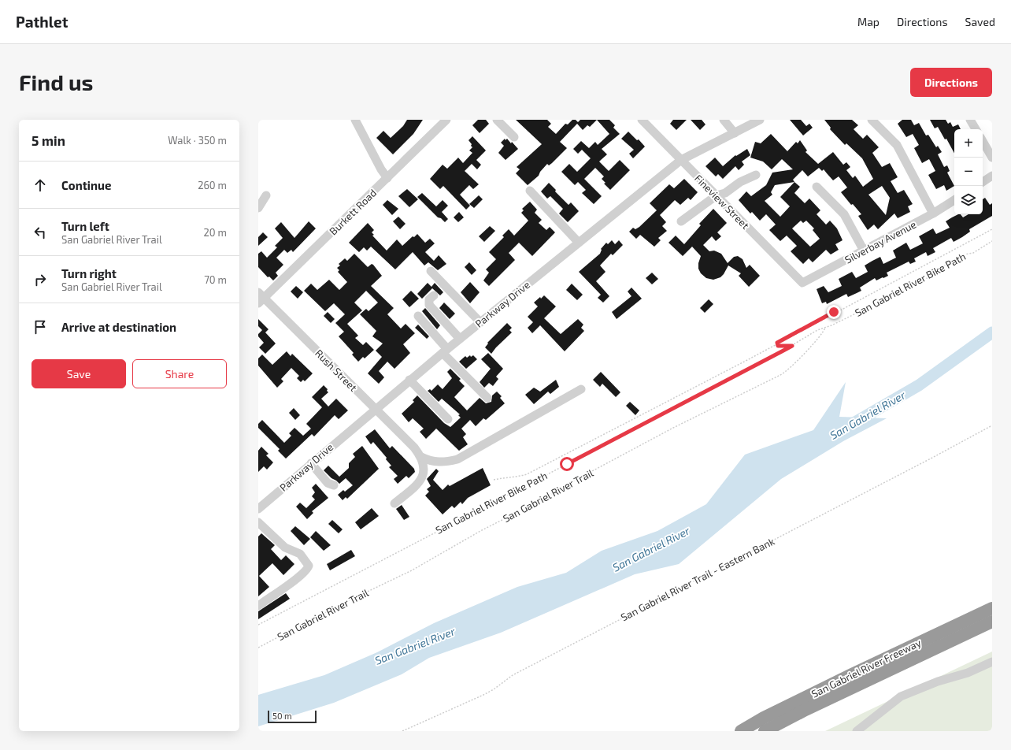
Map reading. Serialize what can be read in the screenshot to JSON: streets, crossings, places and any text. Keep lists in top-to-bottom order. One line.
{"streets":{"highway":["San Gabriel River Freeway"],"street":["Fineview Street","Burkett Road","Silverbay Avenue","Parkway Drive","Rush Street"],"path":["San Gabriel River Bike Path","San Gabriel River Trail","San Gabriel River Trail - Eastern Bank"]},"crossings":[["Fineview Street","Silverbay Avenue"],["Fineview Street","Parkway Drive"],["Burkett Road","Rush Street"],["San Gabriel River Bike Path","San Gabriel River Trail"],["Parkway Drive","Rush Street"]],"water":["San Gabriel River"],"scale_bar":"50 m","page":{"header":"Pathlet","nav":["Map","Directions","Saved"],"buttons":["Directions",["Save","Share"]],"title":"Find us","heading":["5 min","Walk · 350 m"],"map_buttons":["+","−"],"list":[["Continue","260 m"],["Turn left","San Gabriel River Trail","20 m"],["Turn right","San Gabriel River Trail","70 m"],"Arrive at destination"],"scale":"50 m"}}
